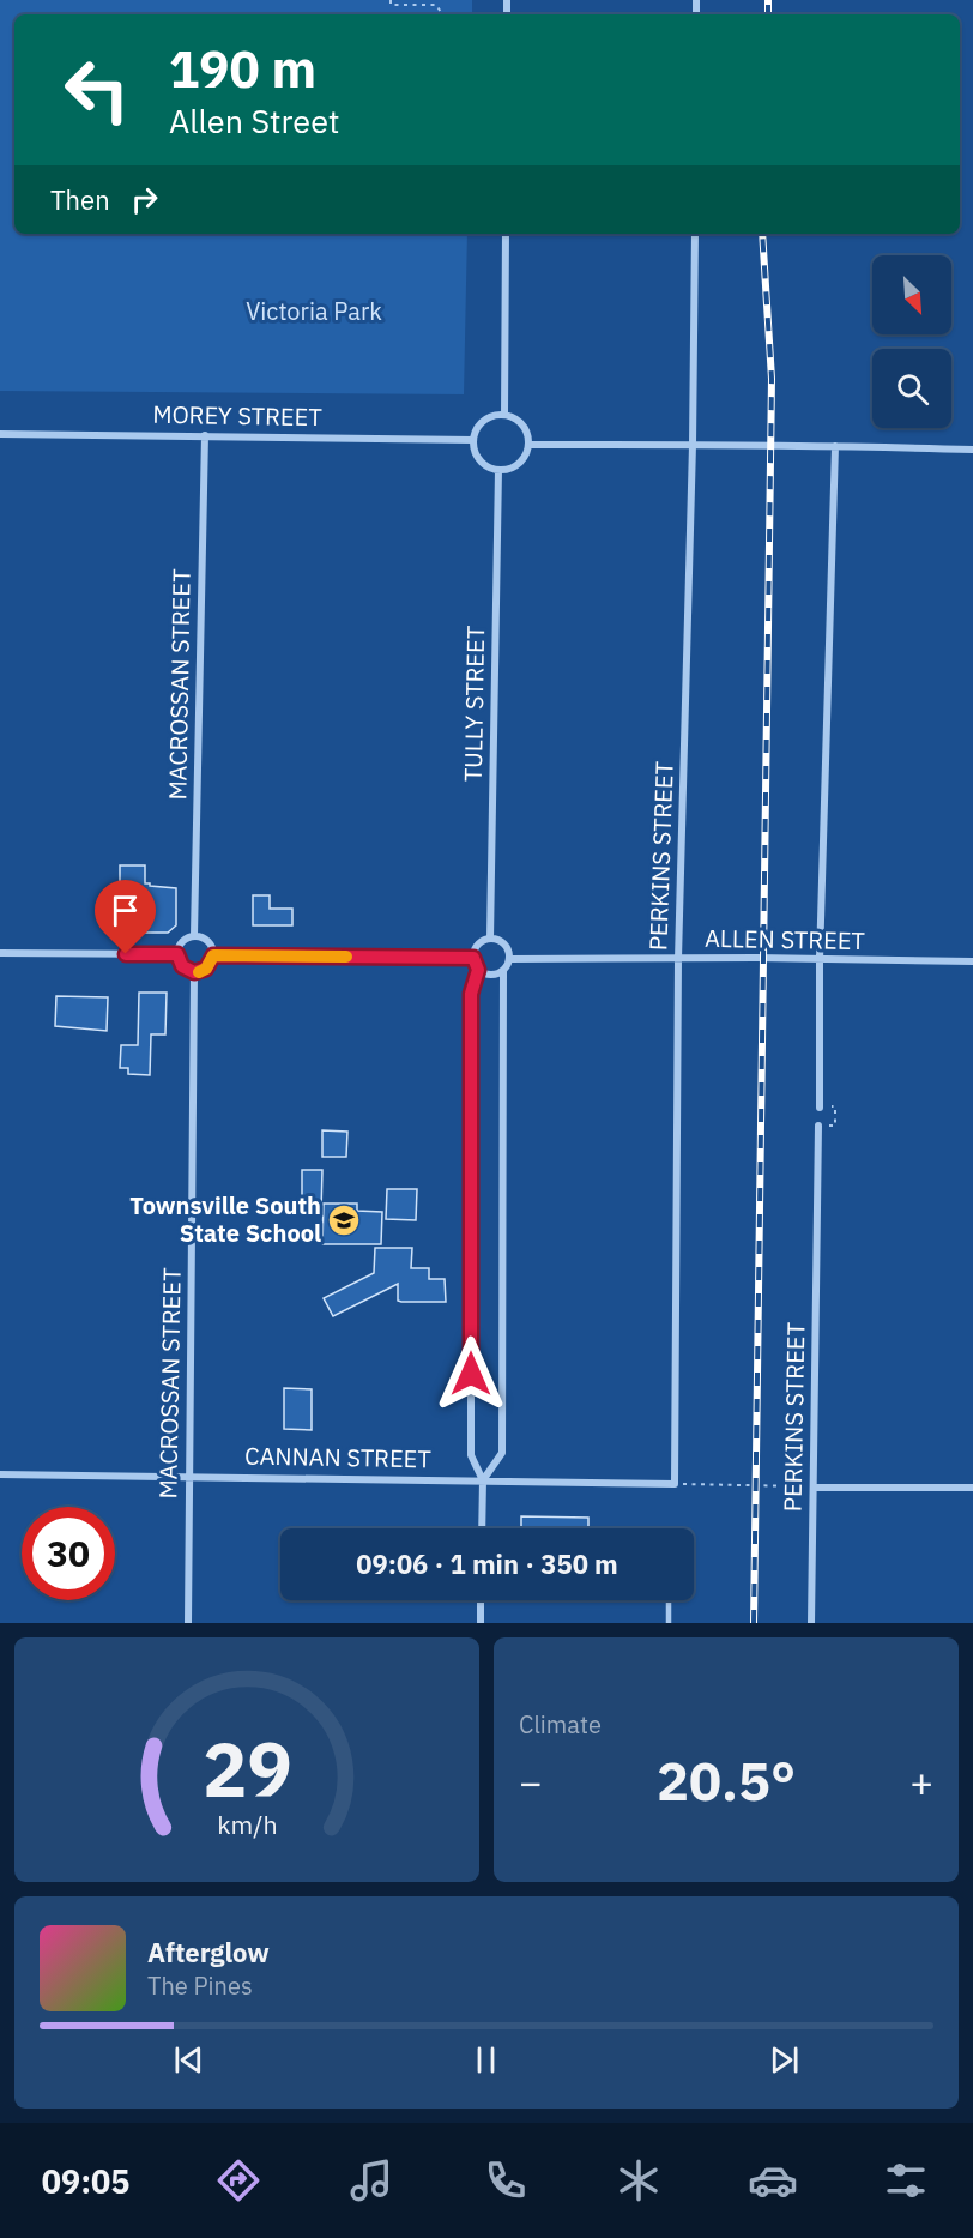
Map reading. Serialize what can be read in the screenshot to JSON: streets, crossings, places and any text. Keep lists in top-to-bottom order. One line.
{"streets":{"street":["MOREY STREET","MACROSSAN STREET","TULLY STREET","PERKINS STREET","ALLEN STREET","CANNAN STREET"]},"crossings":[["MOREY STREET","MACROSSAN STREET"],["MOREY STREET","TULLY STREET"],["MACROSSAN STREET","CANNAN STREET"],["TULLY STREET","ALLEN STREET"],["PERKINS STREET","ALLEN STREET"],["PERKINS STREET","CANNAN STREET"]],"parks":["Victoria Park"],"places":{"school or university":["Townsville South State School"]},"north":"bottom right","page":{"turn":["190 m","Allen Street"],"then":"Then","limit":"30","trip":"09:06 · 1 min · 350 m","tile":"Climate","heat":["−","20.5°","+"],"song":["Afterglow","The Pines"],"tabs":"09:05","gauge":["29","km/h"]}}
